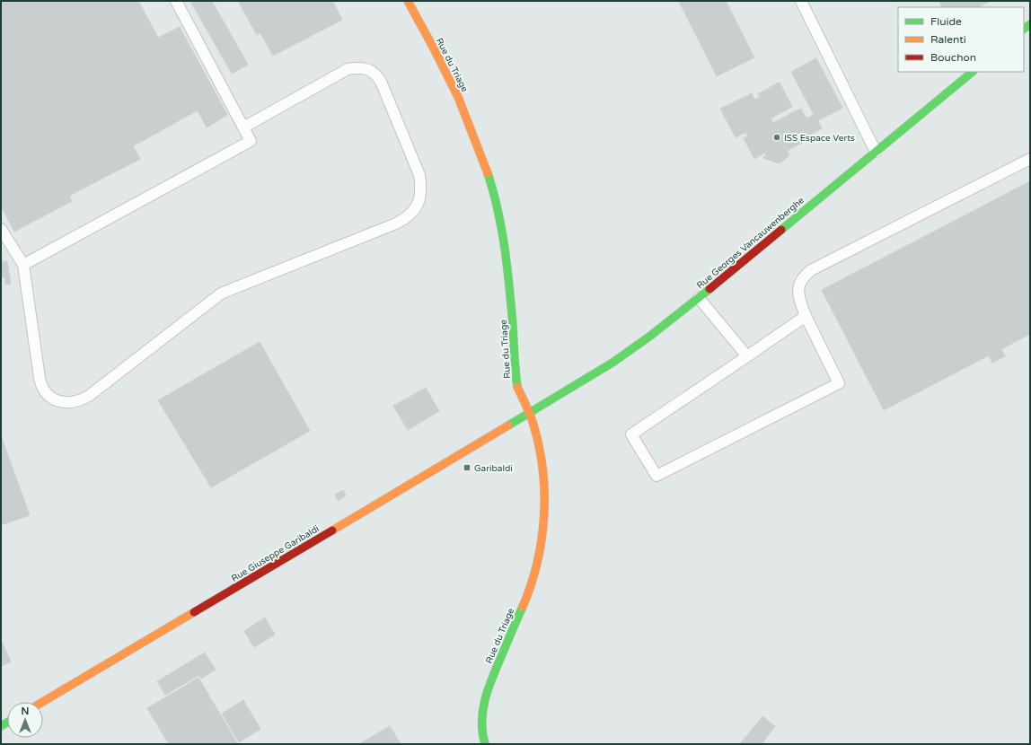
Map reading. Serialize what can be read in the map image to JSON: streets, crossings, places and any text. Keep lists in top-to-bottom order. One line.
{"streets":{"street":["Rue du Triage","Rue Georges Vancauwenberghe","Rue Giuseppe Garibaldi"]},"crossings":[["Rue du Triage","Rue Georges Vancauwenberghe"],["Rue du Triage","Rue Giuseppe Garibaldi"],["Rue Georges Vancauwenberghe","Rue Giuseppe Garibaldi"]],"places":{"other":["ISS Espace Verts"],"transit":["Garibaldi"]},"legend":["Fluide","Ralenti","Bouchon"],"north":"top"}
